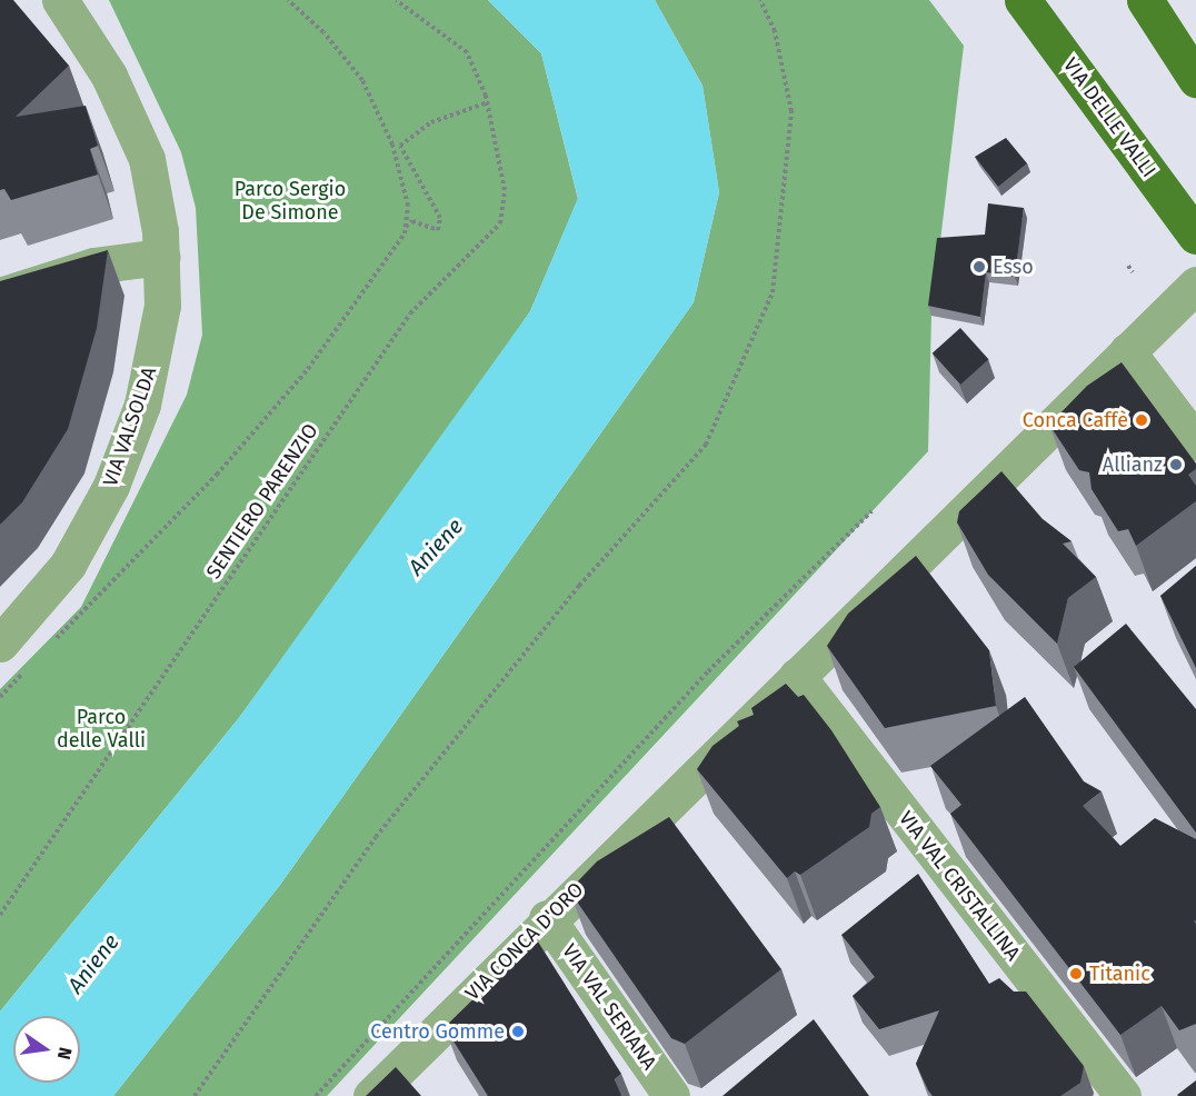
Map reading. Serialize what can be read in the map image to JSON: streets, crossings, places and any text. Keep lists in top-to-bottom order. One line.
{"streets":{"main road":["VIA DELLE VALLI"],"street":["VIA VALSOLDA","VIA VAL CRISTALLINA","VIA CONCA D'ORO","VIA VAL SERIANA"],"path":["SENTIERO PARENZIO"]},"crossings":[["VIA VAL CRISTALLINA","VIA CONCA D'ORO"],["VIA CONCA D'ORO","VIA VAL SERIANA"]],"water":["Aniene"],"parks":["Parco Sergio De Simone","Parco delle Valli"],"places":["Esso","Conca Caffè","Allianz","Titanic","Centro Gomme"],"north":"right"}
